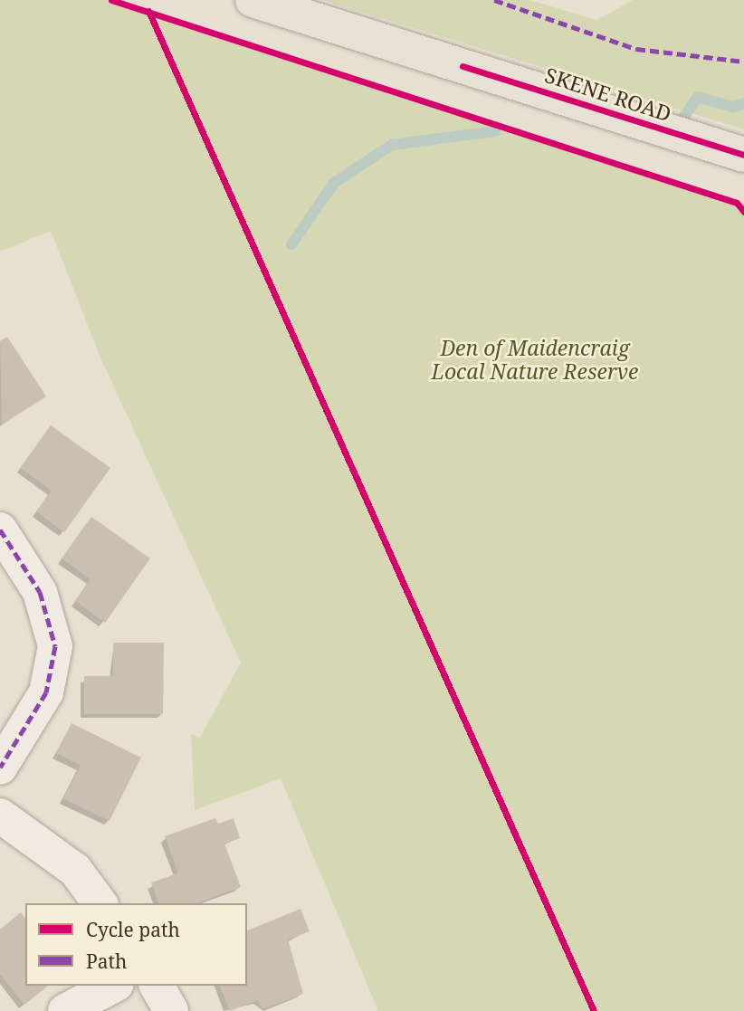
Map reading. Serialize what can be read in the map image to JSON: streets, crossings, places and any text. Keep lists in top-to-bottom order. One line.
{"streets":{"main road":["SKENE ROAD"]},"parks":["Den of Maidencraig Local Nature Reserve"],"legend":["Cycle path","Path"]}
